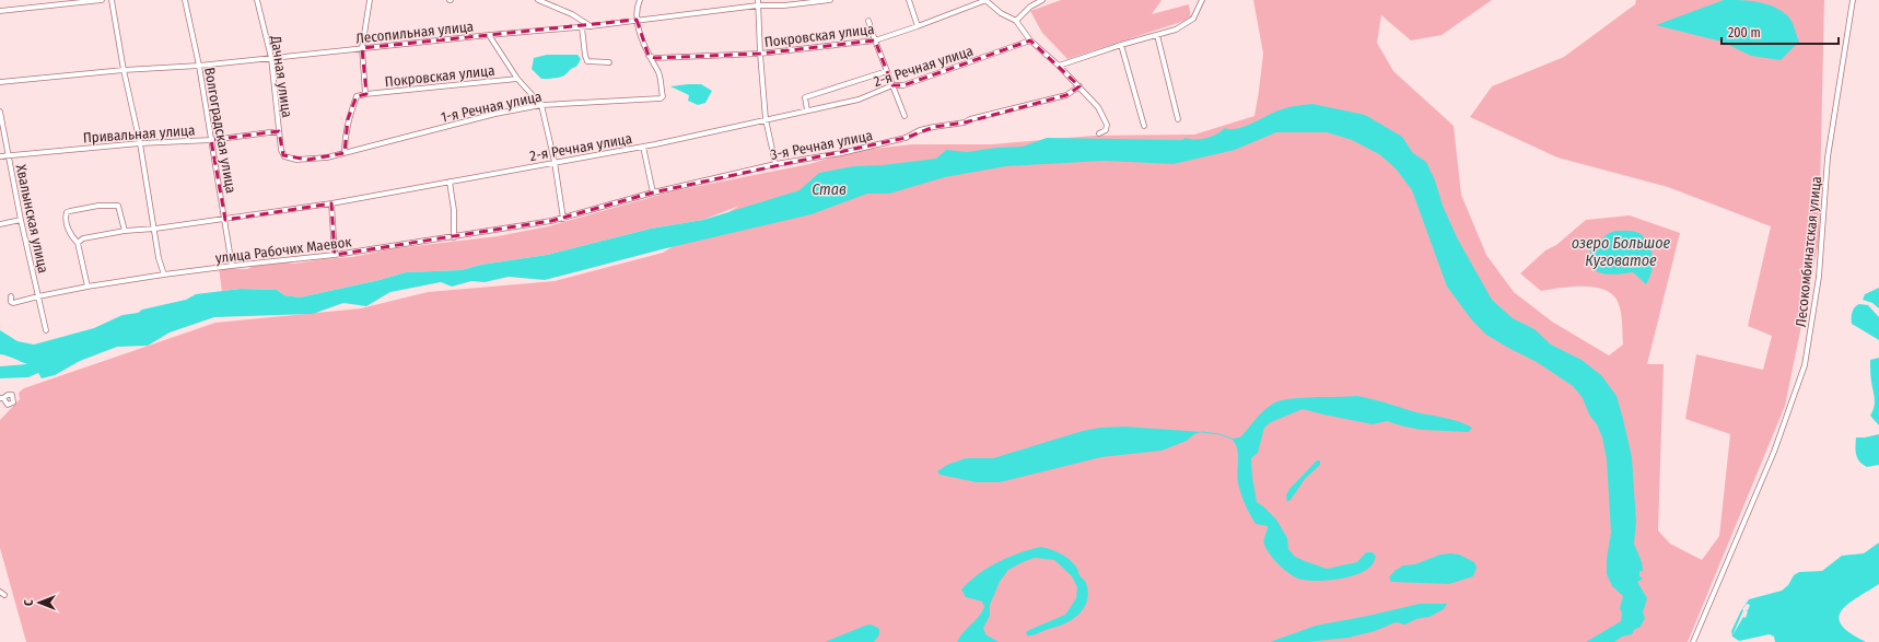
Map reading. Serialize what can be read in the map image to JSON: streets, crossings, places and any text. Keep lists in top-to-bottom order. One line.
{"streets":{"street":["Лесопильная улица","Покровская улица","2-я Речная улица","Дачная улица","1-я Речная улица","Волгоградская улица","Привальная улица","3-я Речная улица","Хвалынская улица","улица Рабочих Маевок","Лесокомбинатская улица"]},"crossings":[["Лесопильная улица","Дачная улица"],["Лесопильная улица","Волгоградская улица"],["Покровская улица","1-я Речная улица"],["2-я Речная улица","Волгоградская улица"],["Дачная улица","1-я Речная улица"],["Дачная улица","Привальная улица"],["Волгоградская улица","Привальная улица"],["Волгоградская улица","улица Рабочих Маевок"],["Привальная улица","Хвалынская улица"],["3-я Речная улица","улица Рабочих Маевок"],["Хвалынская улица","улица Рабочих Маевок"]],"water":["Став","озеро Большое Куговатое"],"scale_bar":"200 m","north":"left"}
